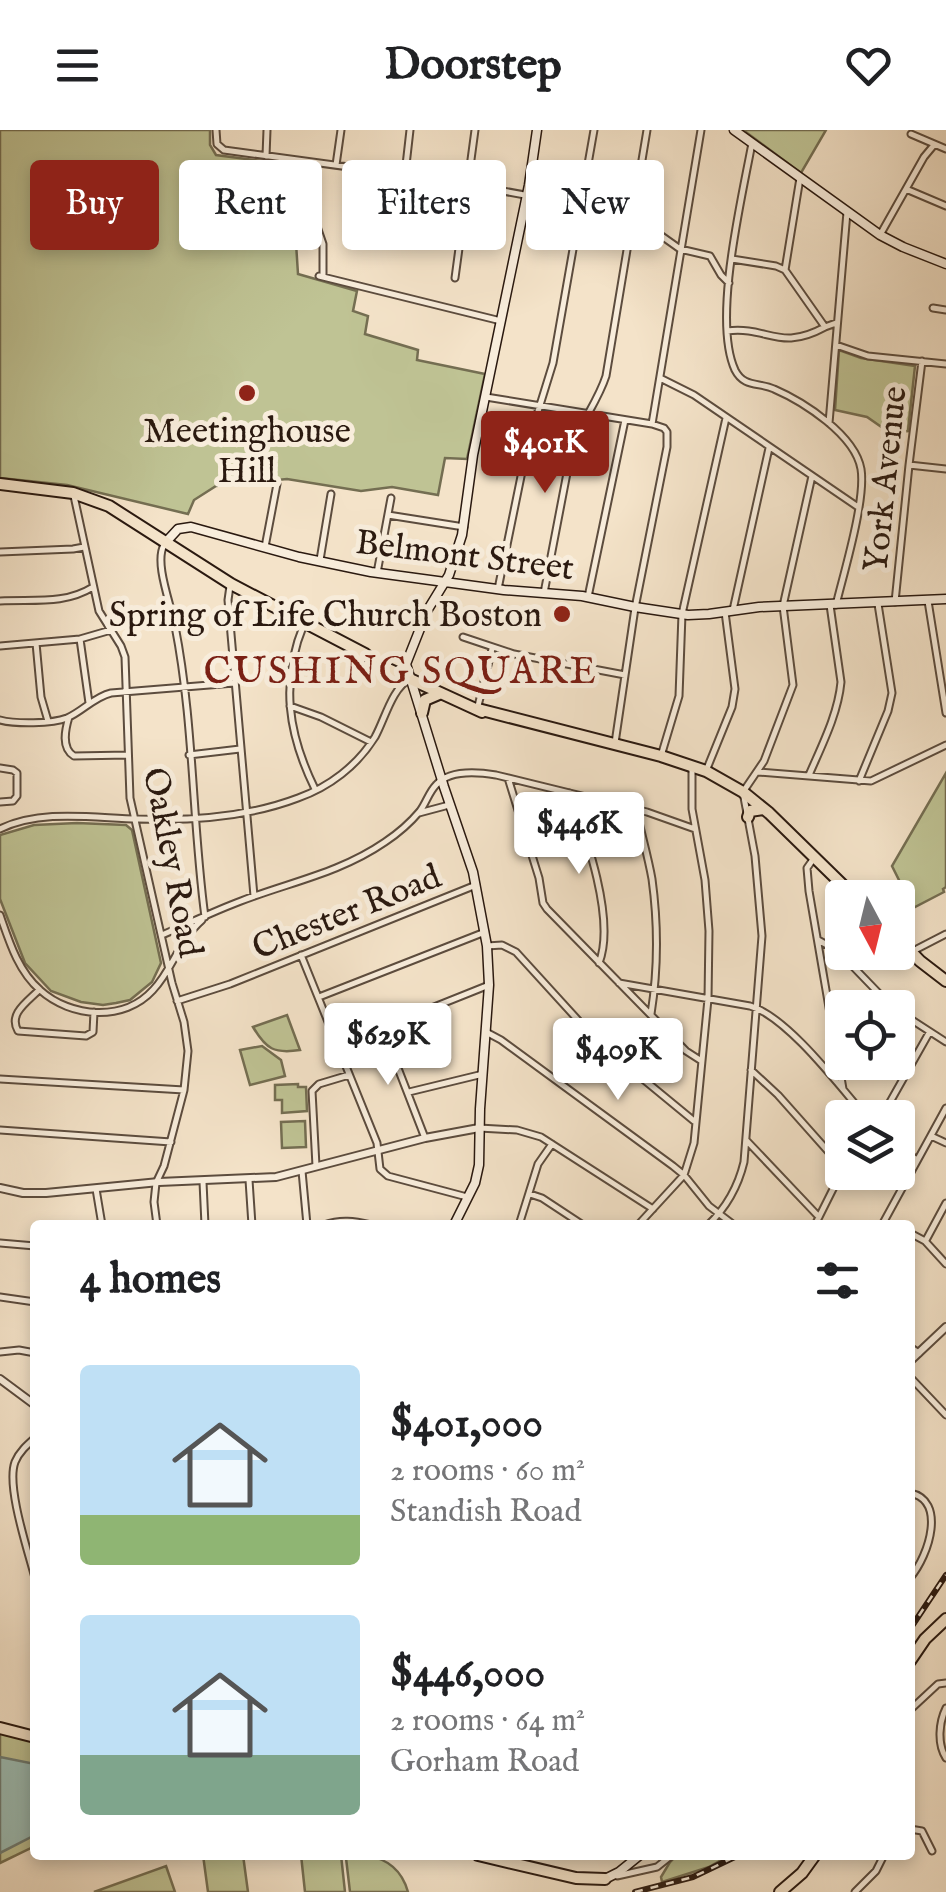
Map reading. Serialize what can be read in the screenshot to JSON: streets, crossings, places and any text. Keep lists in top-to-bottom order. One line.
{"streets":{"main road":["Belmont Street"],"street":["York Avenue","Oakley Road","Chester Road"]},"crossings":[["York Avenue","Belmont Street"],["Oakley Road","Chester Road"]],"districts":["CUSHING SQUARE"],"places":["Meetinghouse Hill","Spring of Life Church Boston"],"north":"bottom","page":{"header":"Doorstep","chip":["Buy","Rent","Filters","New"],"price":["$401K","$446K","$629K","$409K"],"heading":"4 homes","list":[{"name":"$401,000","note":"2 rooms · 60 m² · Standish Road"},{"name":"$446,000","note":"2 rooms · 64 m² · Gorham Road"}]}}
